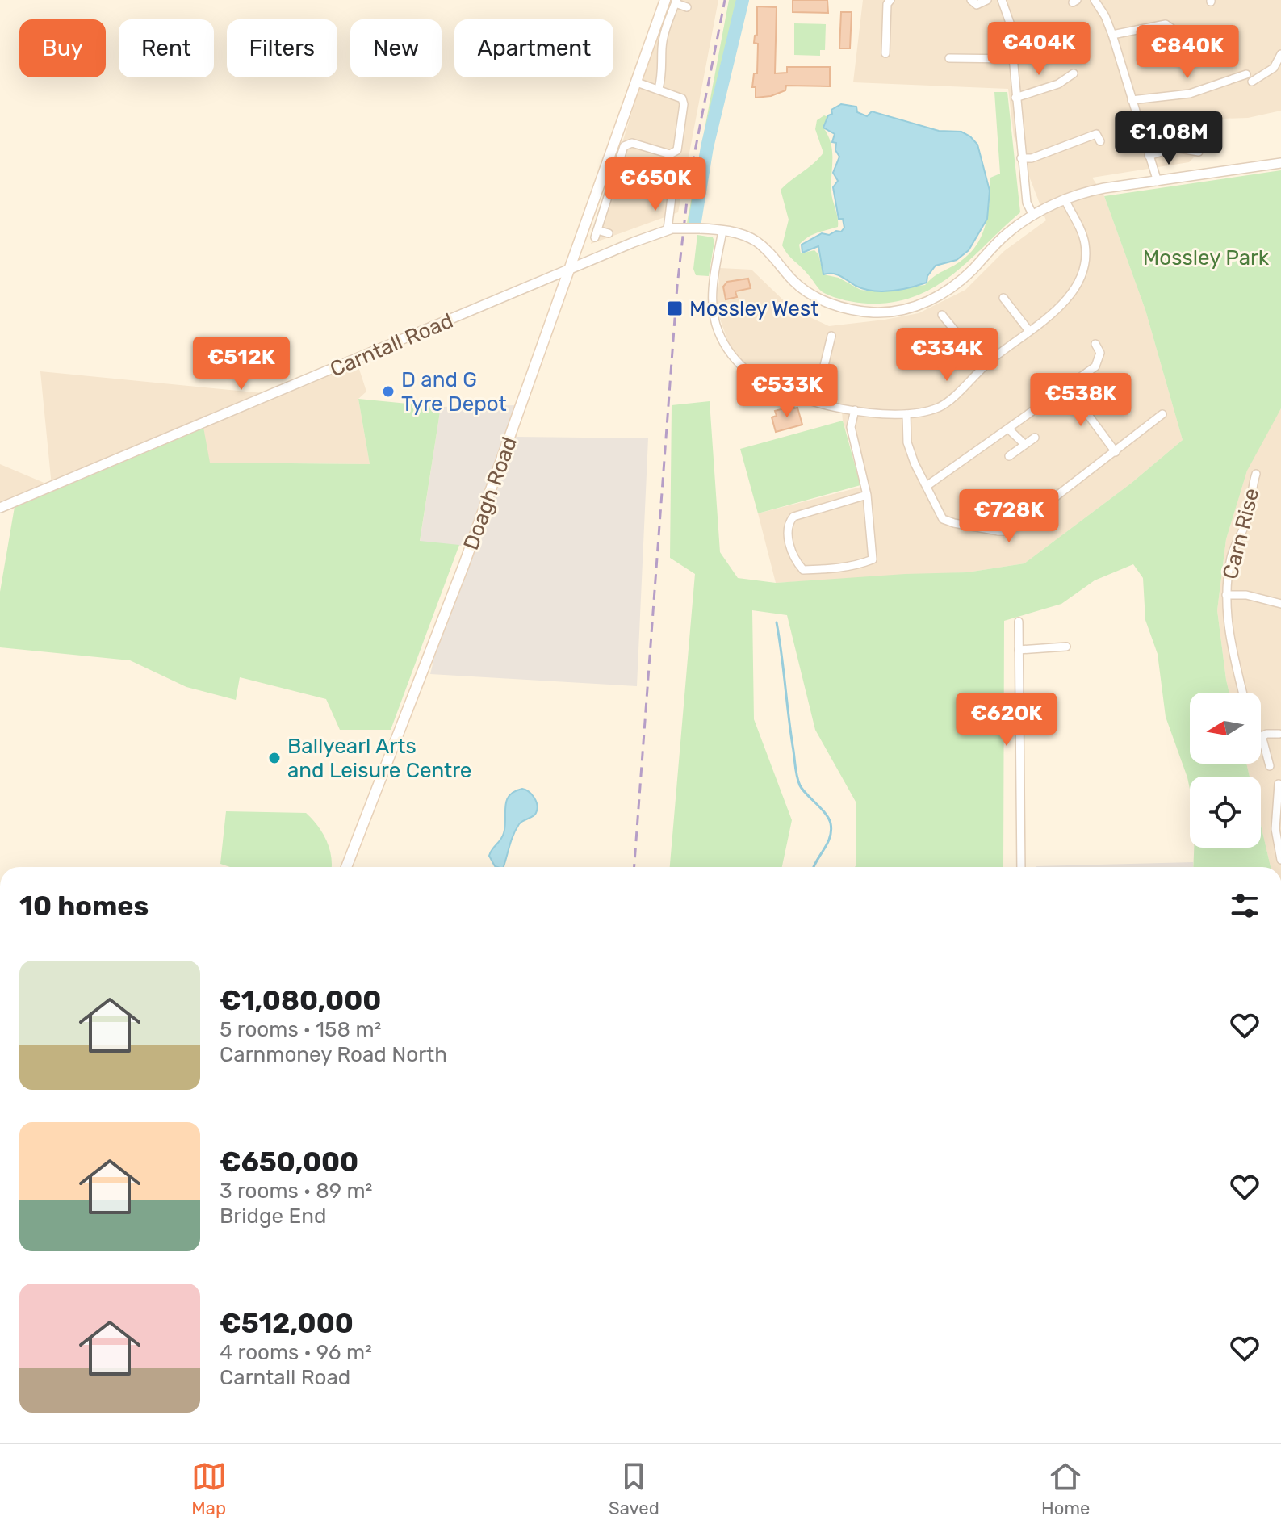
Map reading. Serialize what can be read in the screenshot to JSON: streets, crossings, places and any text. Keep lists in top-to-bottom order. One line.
{"streets":{"main road":["Doagh Road"],"street":["Carntall Road","Carn Rise"]},"crossings":[["Carntall Road","Doagh Road"]],"parks":["Mossley Park"],"places":{"transit":["Mossley West"],"other":["D and G Tyre Depot","Ballyearl Arts and Leisure Centre"]},"north":"left","page":{"chip":["Buy","Rent","Filters","New","Apartment"],"price":["€404K","€840K","€1.08M","€650K","€334K","€512K","€533K","€538K","€728K","€620K"],"heading":"10 homes","list":[{"name":"€1,080,000","note":"5 rooms · 158 m² · Carnmoney Road North"},{"name":"€650,000","note":"3 rooms · 89 m² · Bridge End"},{"name":"€512,000","note":"4 rooms · 96 m² · Carntall Road"}],"tabs":["Map","Saved","Home"]}}
